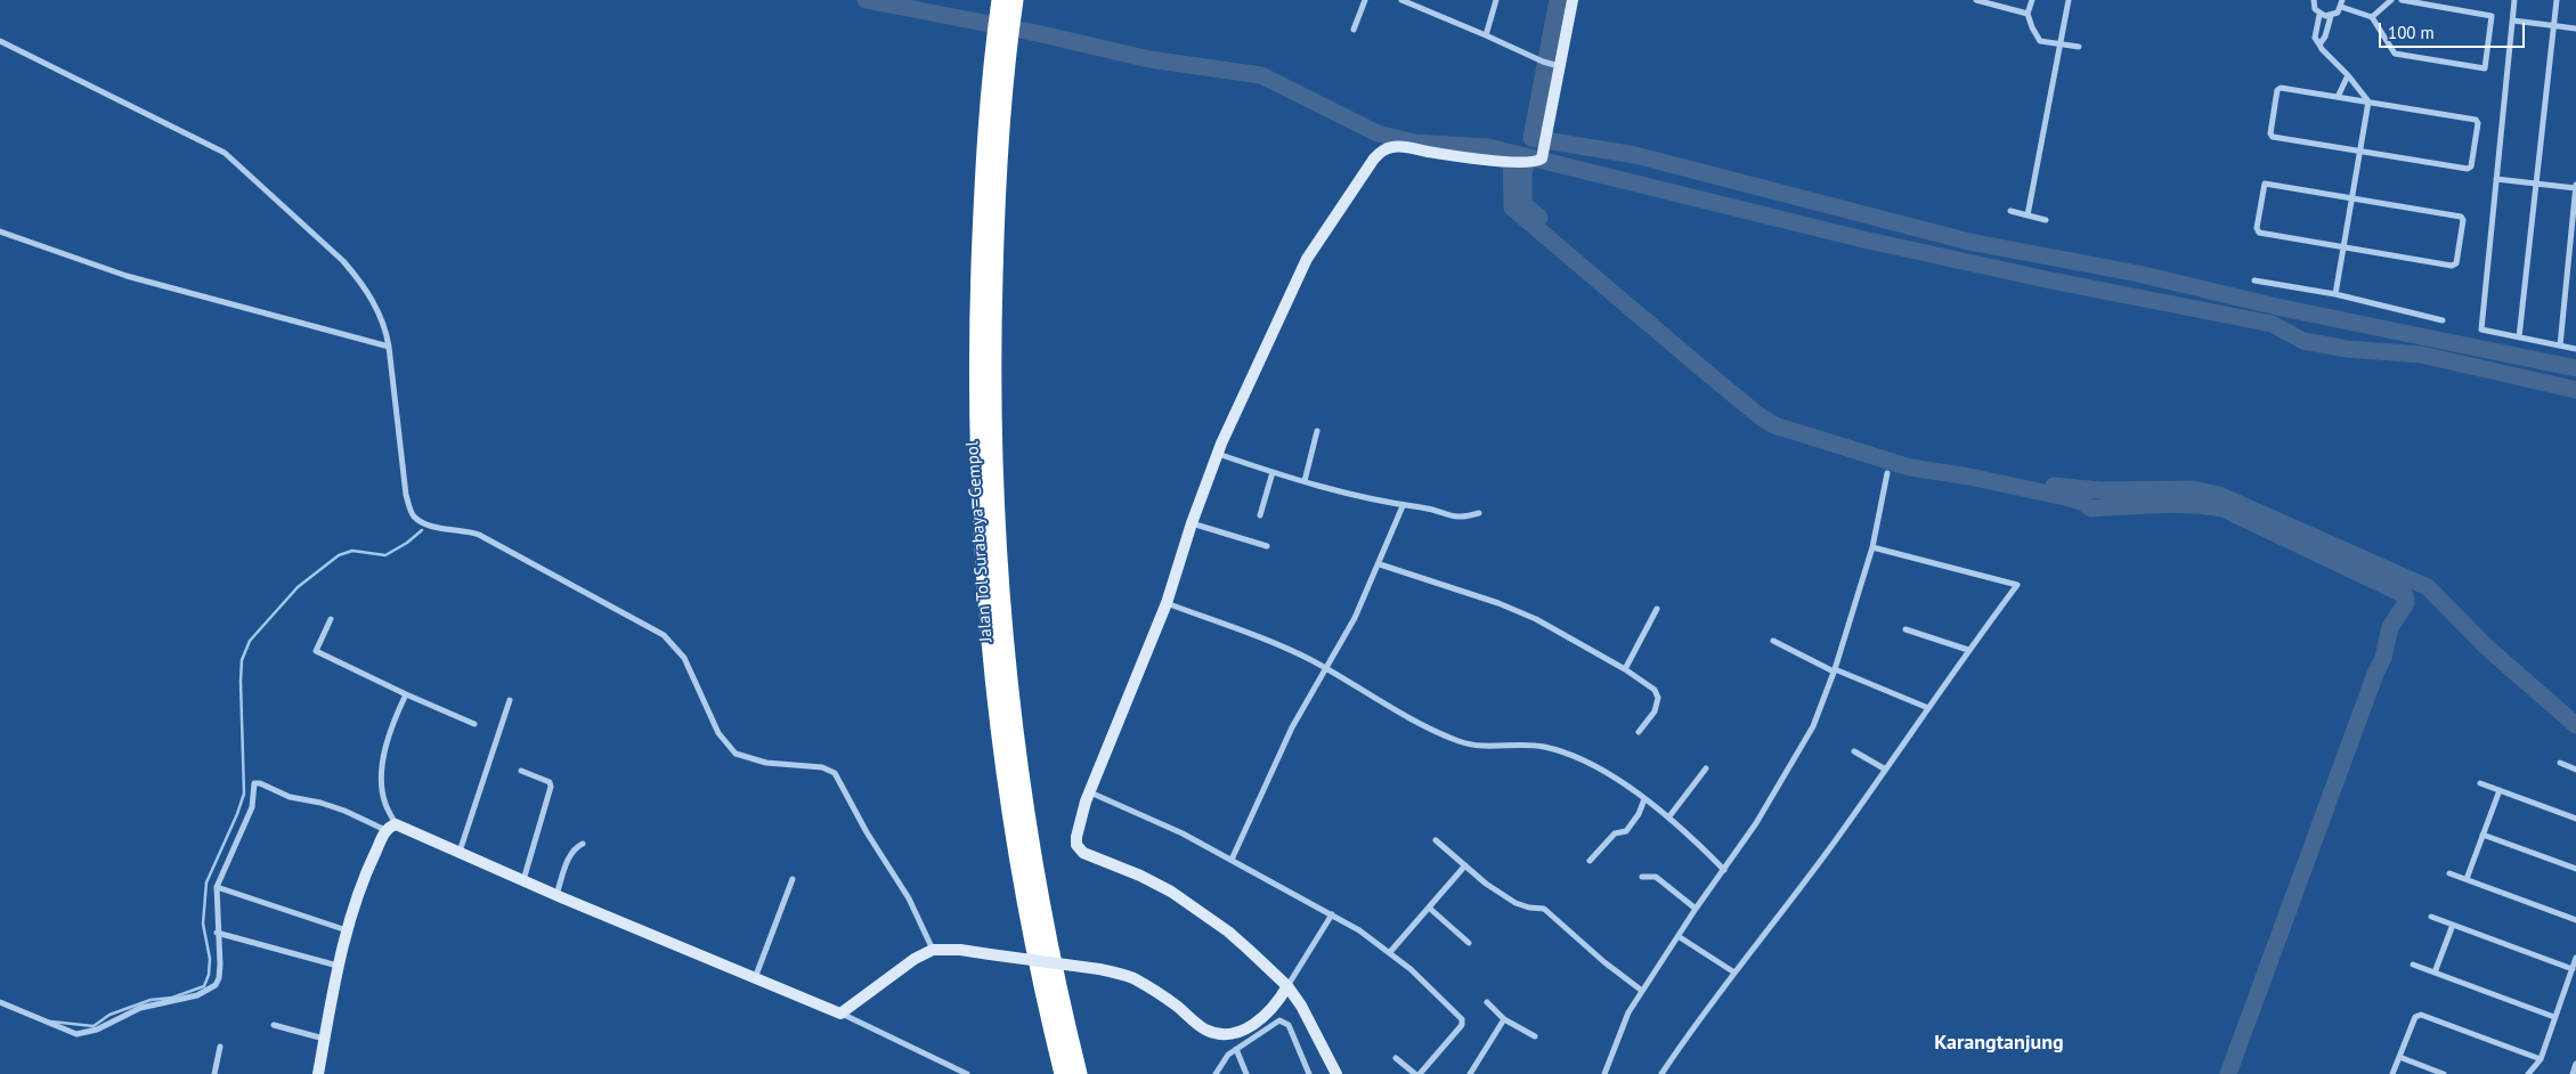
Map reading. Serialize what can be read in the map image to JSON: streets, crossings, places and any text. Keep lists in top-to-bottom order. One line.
{"streets":{"highway":["Jalan Tol Surabaya–Gempol"]},"districts":["Karangtanjung"],"scale_bar":"100 m"}
